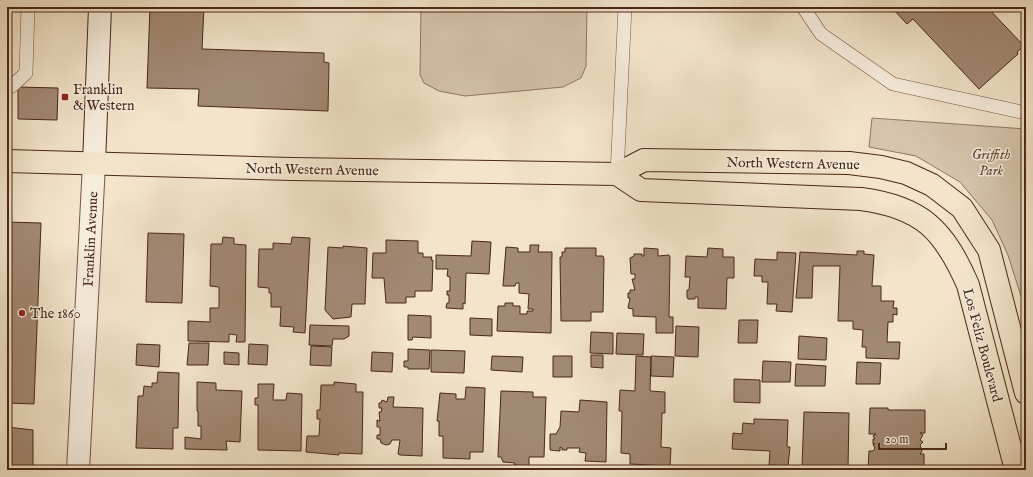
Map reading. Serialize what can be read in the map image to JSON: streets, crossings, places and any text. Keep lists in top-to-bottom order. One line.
{"streets":{"main road":["North Western Avenue","Los Feliz Boulevard"],"street":["Franklin Avenue"]},"crossings":[["North Western Avenue","Franklin Avenue"],["North Western Avenue","Los Feliz Boulevard"]],"parks":["Griffith Park"],"places":{"transit":["Franklin & Western"],"other":["The 1860"]},"scale_bar":"20 m"}
